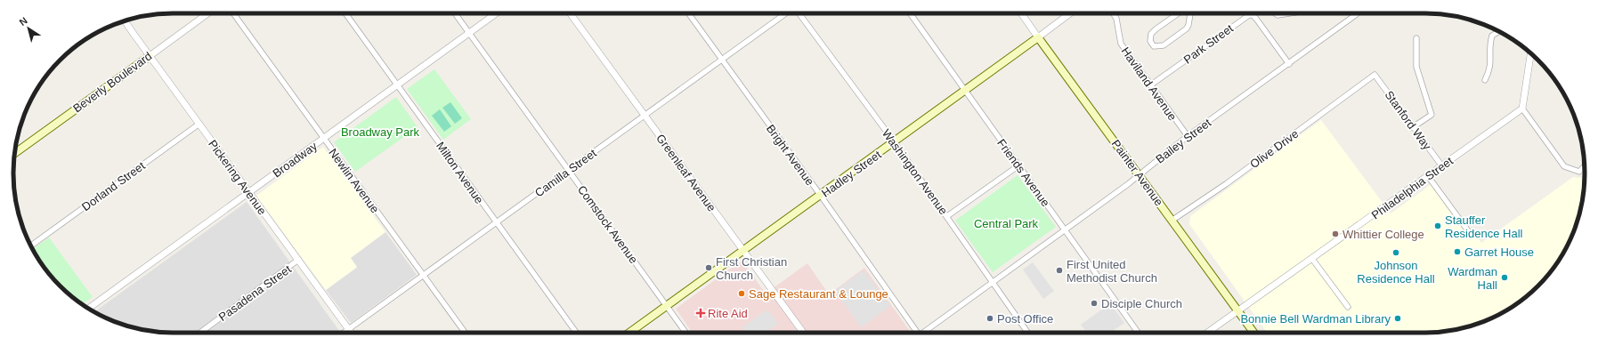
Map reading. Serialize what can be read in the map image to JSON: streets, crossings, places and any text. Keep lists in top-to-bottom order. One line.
{"streets":{"main road":["Beverly Boulevard","Painter Avenue","Hadley Street"],"street":["Park Street","Haviland Avenue","Stanford Way","Bailey Street","Olive Drive","Bright Avenue","Broadway","Washington Avenue","Milton Avenue","Camilla Street","Greenleaf Avenue","Friends Avenue","Pickering Avenue","Newlin Avenue","Dorland Street","Philadelphia Street","Comstock Avenue","Pasadena Street"]},"crossings":[["Park Street","Haviland Avenue"],["Park Street","Bailey Street"],["Beverly Boulevard","Pickering Avenue"],["Haviland Avenue","Bailey Street"],["Stanford Way","Olive Drive"],["Stanford Way","Philadelphia Street"],["Bailey Street","Washington Avenue"],["Bailey Street","Friends Avenue"],["Bailey Street","Painter Avenue"],["Olive Drive","Painter Avenue"],["Bright Avenue","Camilla Street"],["Bright Avenue","Hadley Street"],["Broadway","Milton Avenue"],["Broadway","Pickering Avenue"],["Broadway","Newlin Avenue"],["Broadway","Comstock Avenue"],["Washington Avenue","Hadley Street"],["Milton Avenue","Camilla Street"],["Camilla Street","Greenleaf Avenue"],["Camilla Street","Pickering Avenue"],["Camilla Street","Newlin Avenue"],["Camilla Street","Comstock Avenue"],["Greenleaf Avenue","Hadley Street"],["Friends Avenue","Hadley Street"],["Painter Avenue","Hadley Street"],["Painter Avenue","Philadelphia Street"],["Hadley Street","Comstock Avenue"],["Pickering Avenue","Dorland Street"],["Pickering Avenue","Pasadena Street"]],"parks":["Broadway Park","Central Park"],"places":{"other":["Stauffer Residence Hall","Whittier College","Garret House","Johnson Residence Hall","First Christian Church","First United Methodist Church","Wardman Hall","Sage Restaurant & Lounge","Disciple Church","Post Office","Bonnie Bell Wardman Library"],"health":["Rite Aid"]},"north":"top left"}
